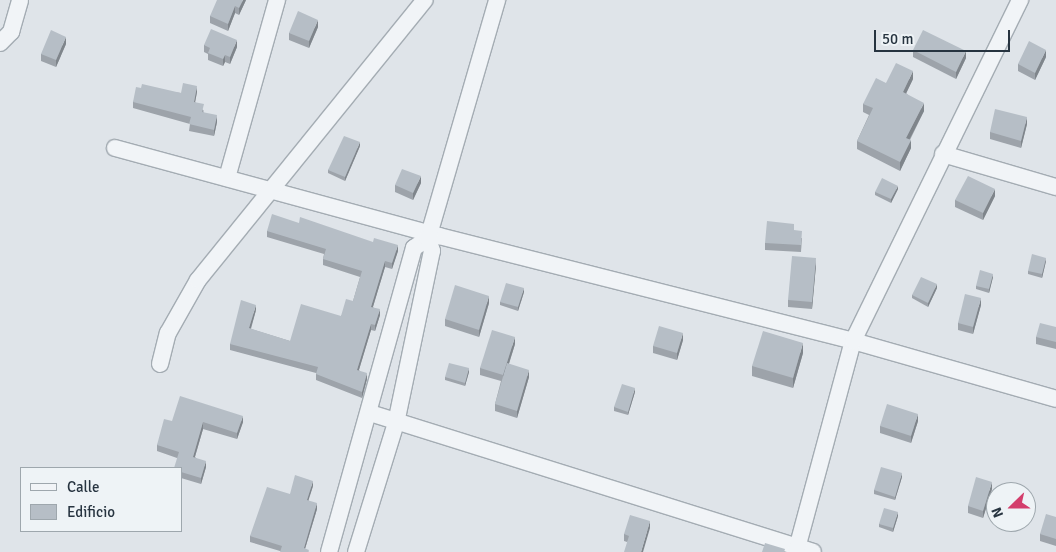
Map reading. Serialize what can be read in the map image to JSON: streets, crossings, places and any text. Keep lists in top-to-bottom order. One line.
{"legend":["Calle","Edificio"],"scale_bar":"50 m","north":"left"}
